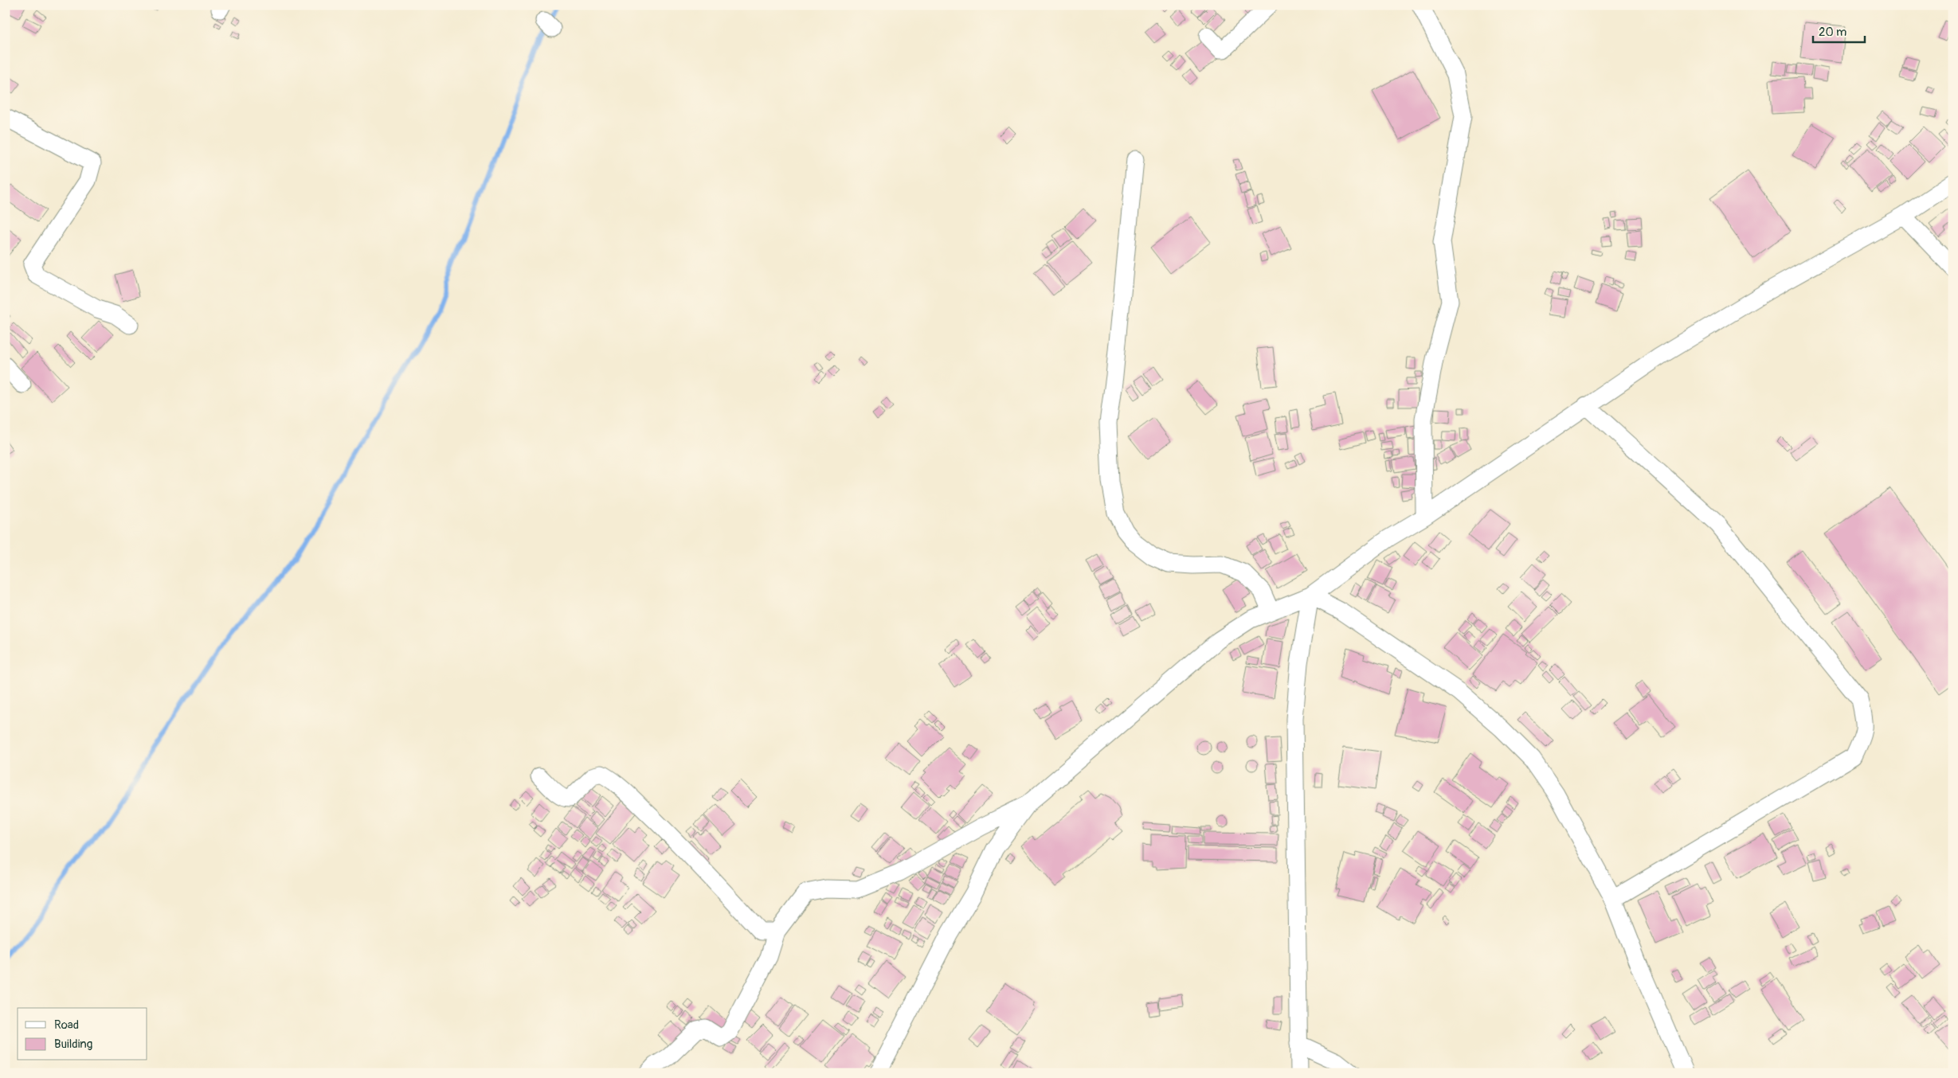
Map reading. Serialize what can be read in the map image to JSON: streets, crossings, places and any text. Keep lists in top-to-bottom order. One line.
{"legend":["Road","Building"],"scale_bar":"20 m"}
